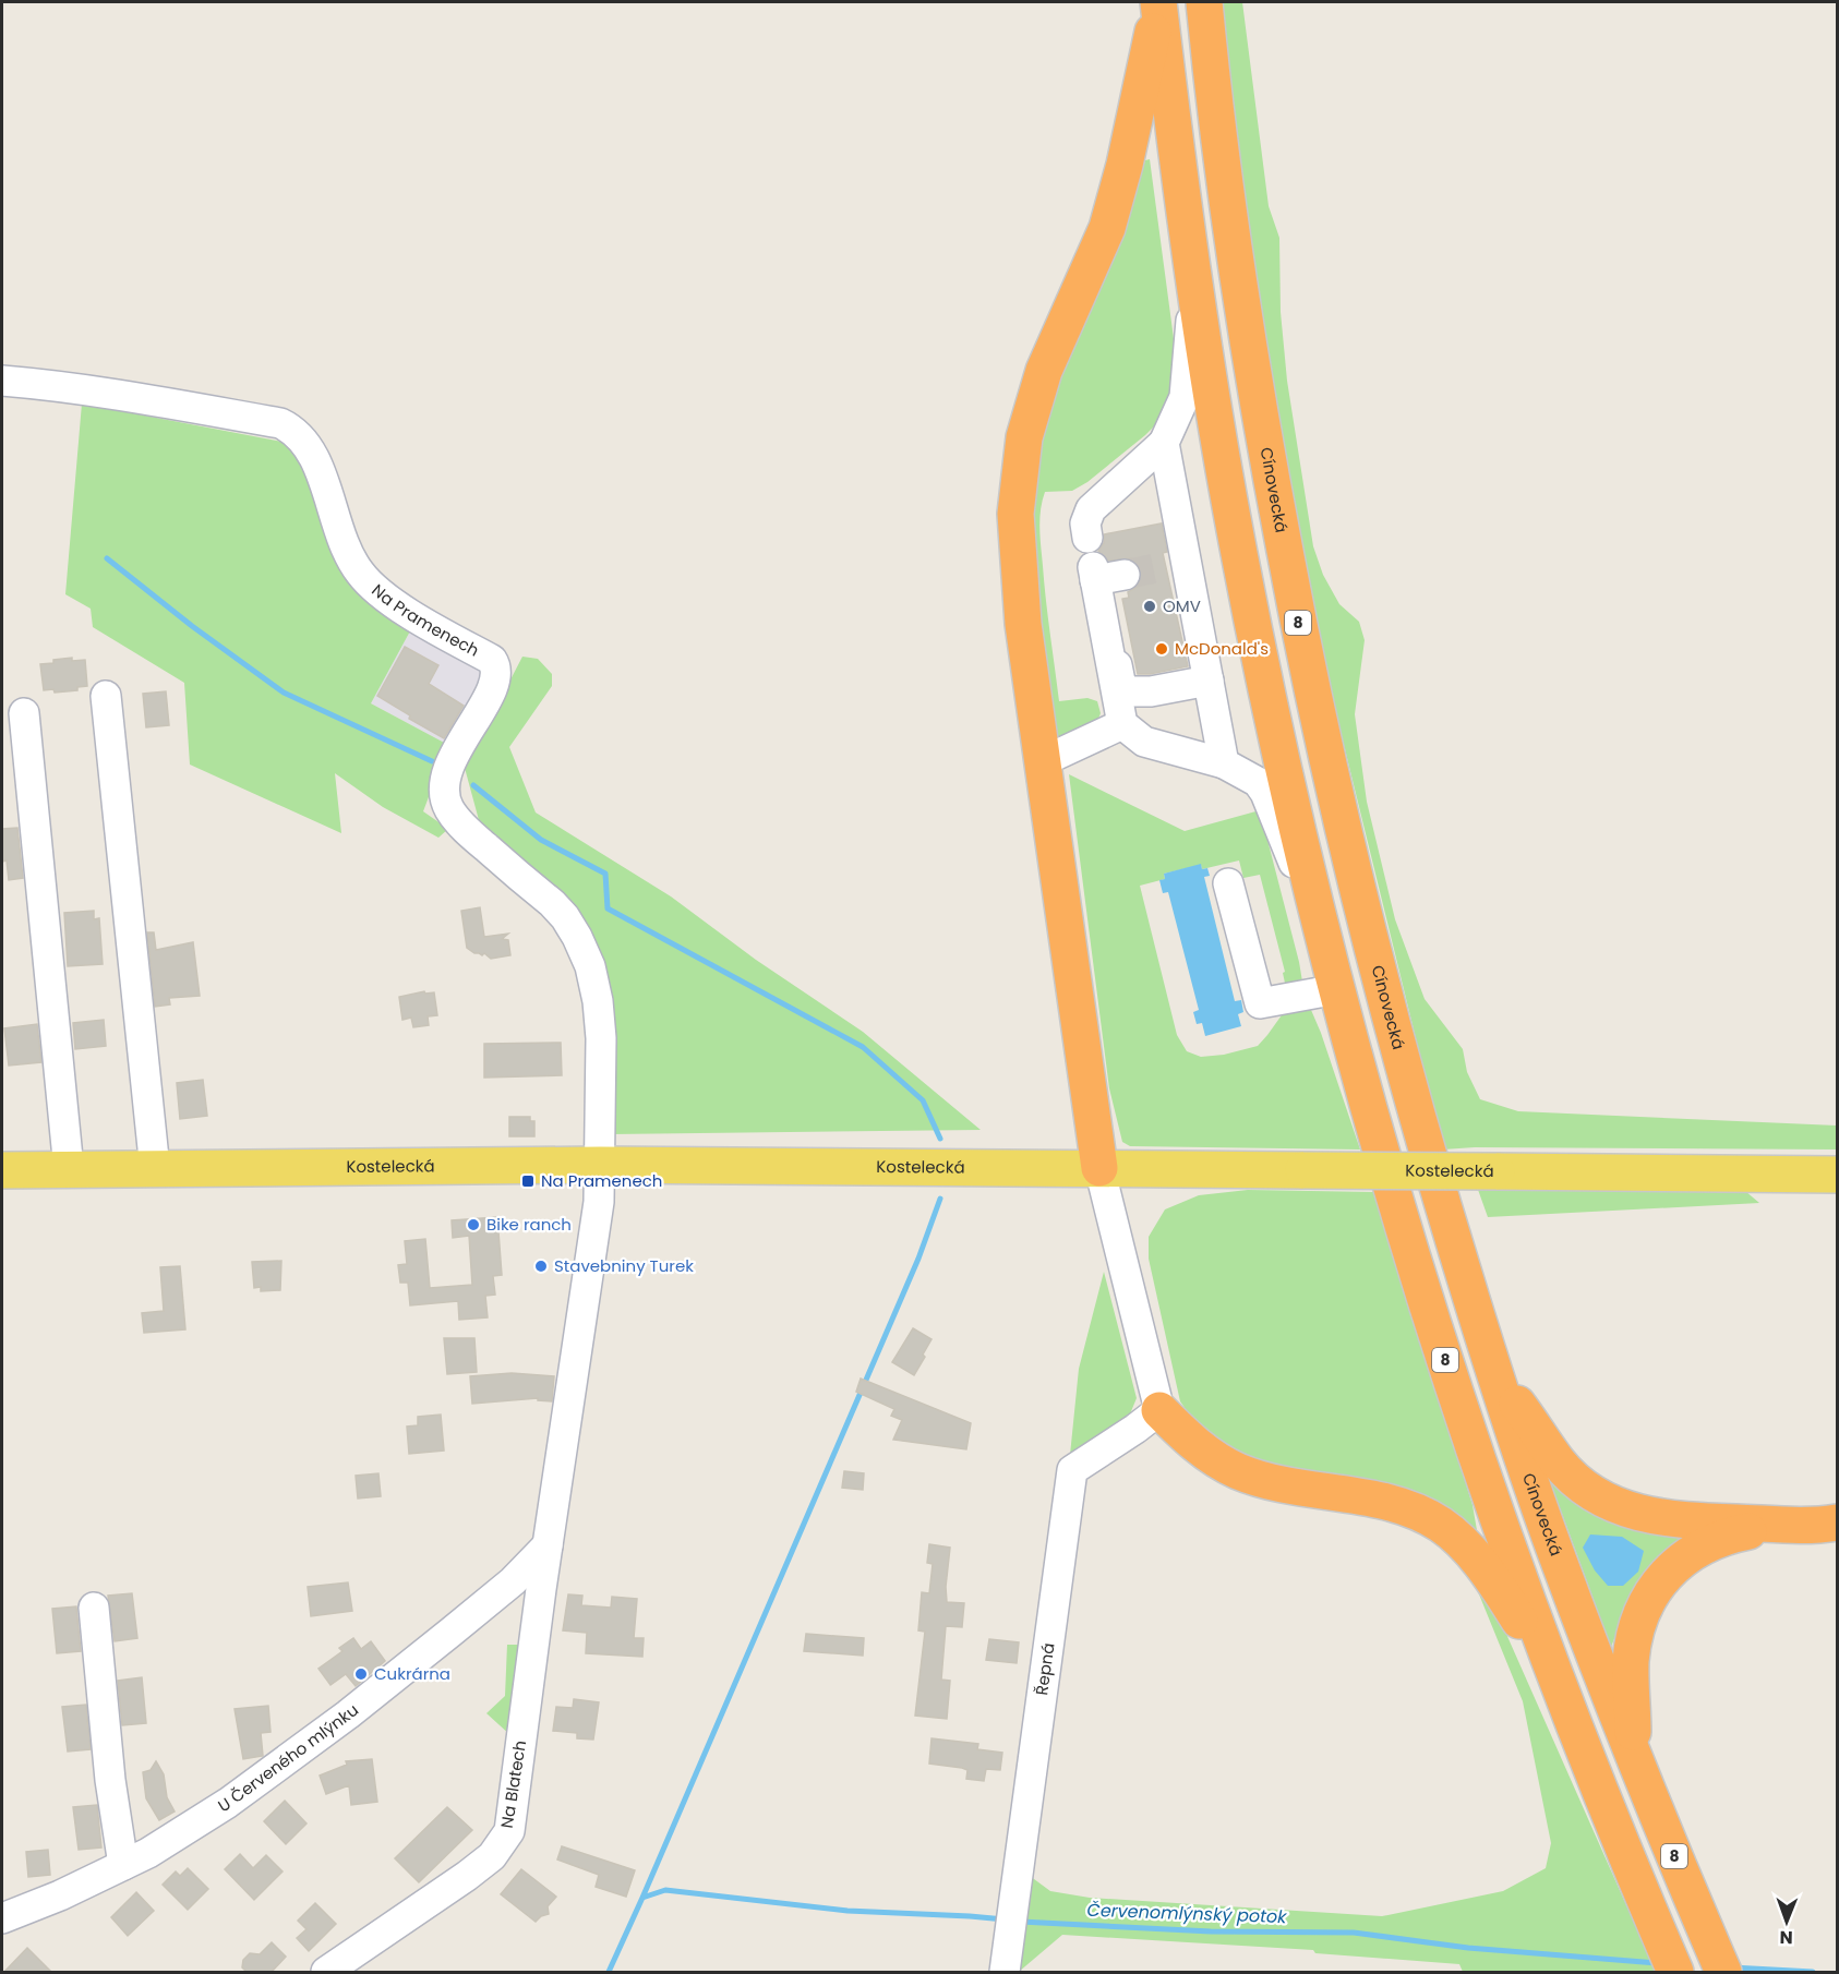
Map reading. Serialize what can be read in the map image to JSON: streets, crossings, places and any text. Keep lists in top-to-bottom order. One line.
{"streets":{"highway":["Cínovecká","8"],"main road":["Kostelecká"],"street":["Na Pramenech","Řepná","U Červeného mlýnku","Na Blatech"]},"crossings":[["Na Pramenech","Kostelecká"],["U Červeného mlýnku","Na Blatech"]],"water":["Červenomlýnský potok"],"places":{"other":["OMV","McDonald's","Bike ranch","Stavebniny Turek","Cukrárna"],"transit":["Na Pramenech"]},"north":"bottom"}
